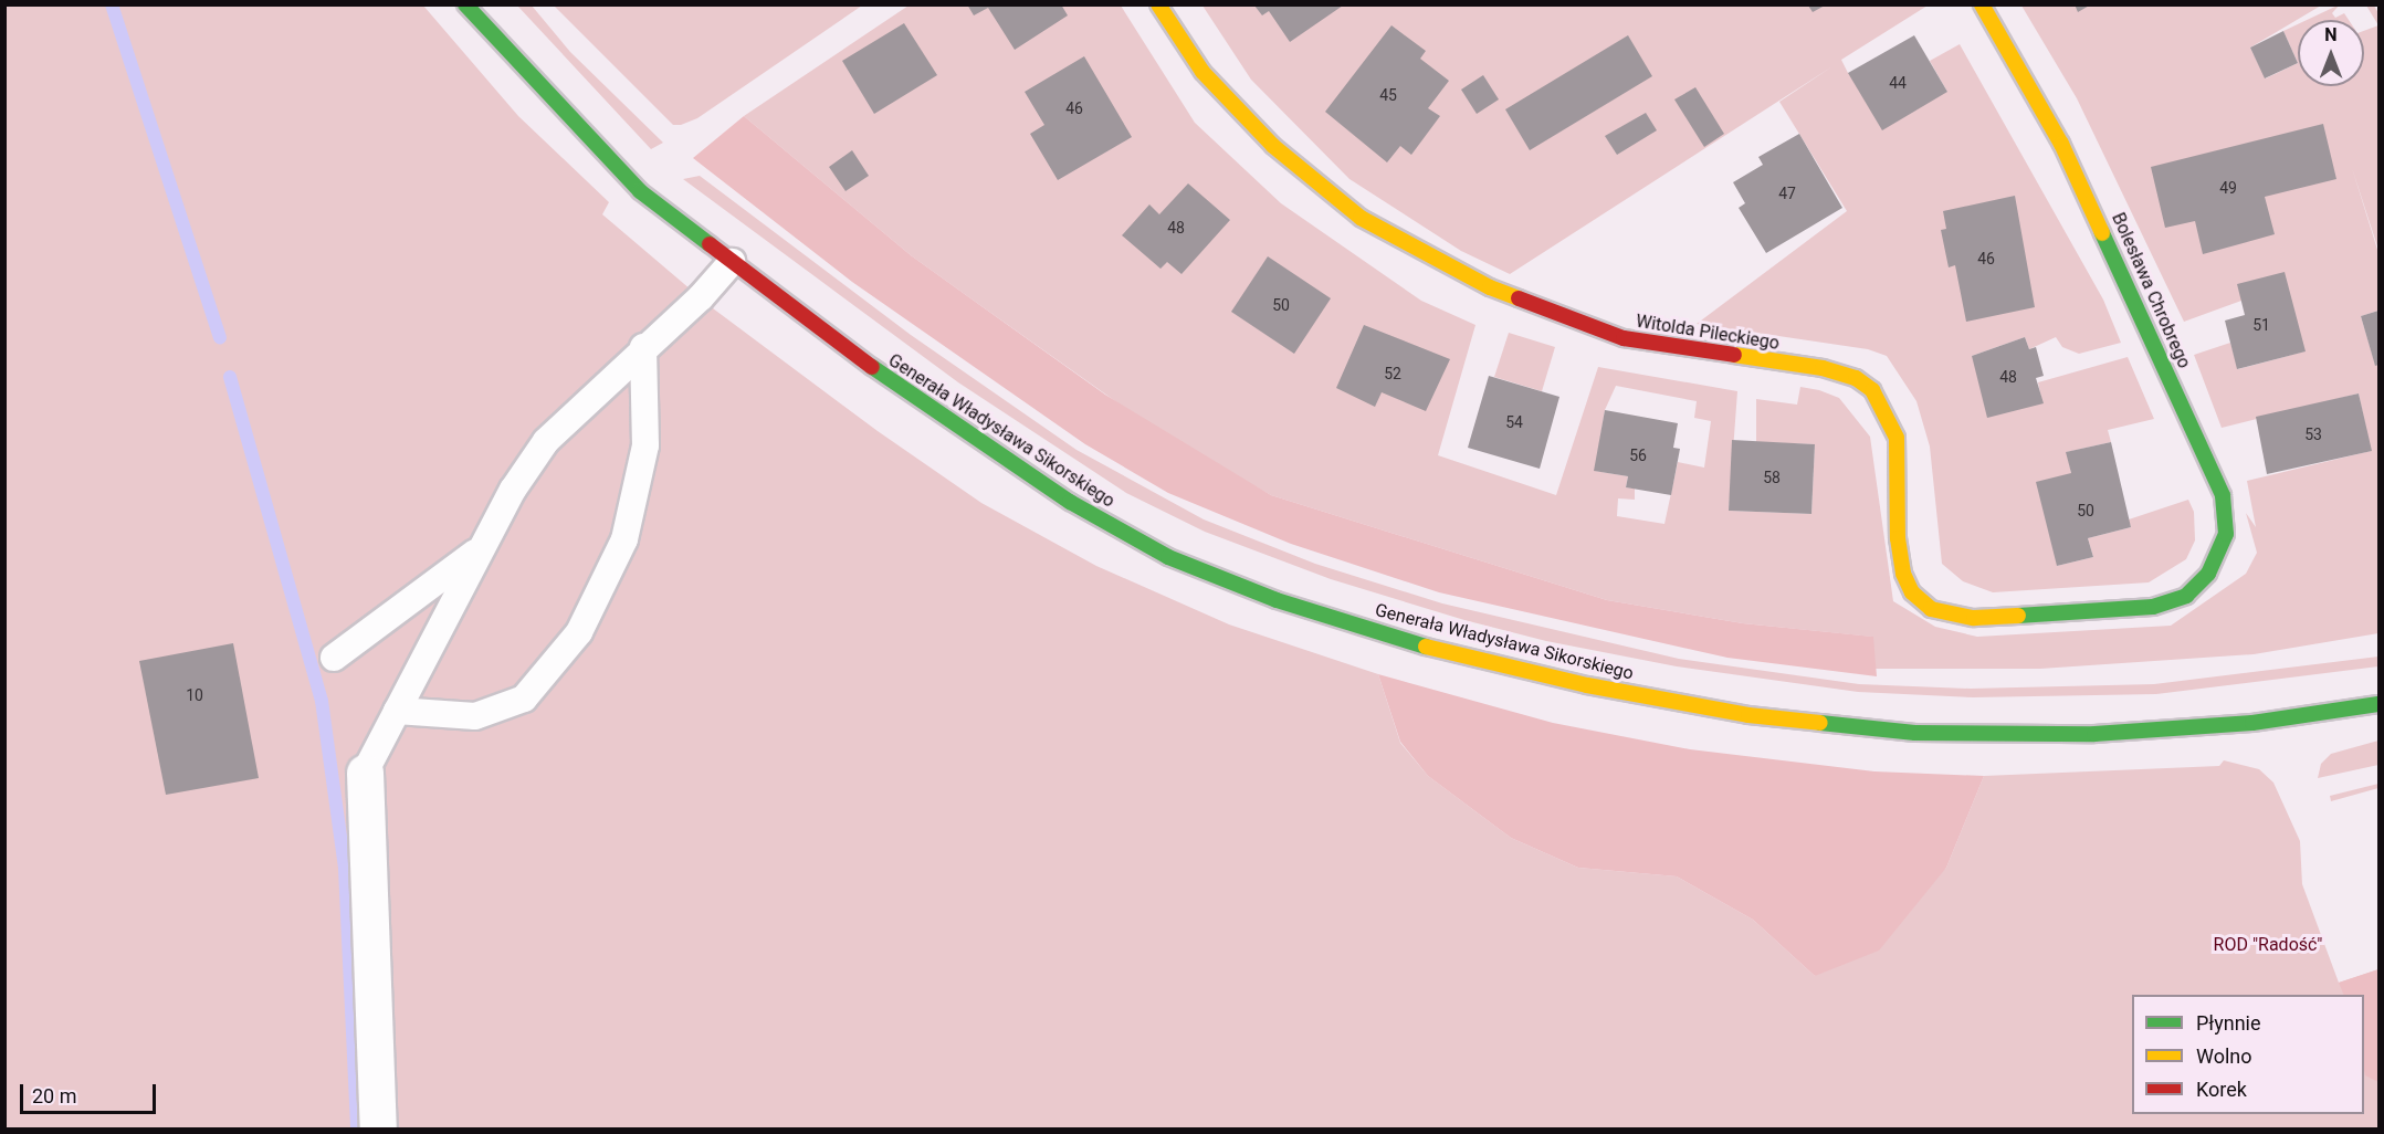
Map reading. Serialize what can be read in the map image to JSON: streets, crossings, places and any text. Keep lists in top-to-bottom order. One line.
{"streets":{"main road":["Bolesława Chrobrego","Witolda Pileckiego","Generała Władysława Sikorskiego"]},"crossings":[["Bolesława Chrobrego","Witolda Pileckiego"]],"parks":["ROD \"Radość\""],"house_numbers":["44","45","46","49","47","48","46","50","51","52","48","54","53","56","58","50","10"],"legend":["Płynnie","Wolno","Korek"],"scale_bar":"20 m","north":"top"}
